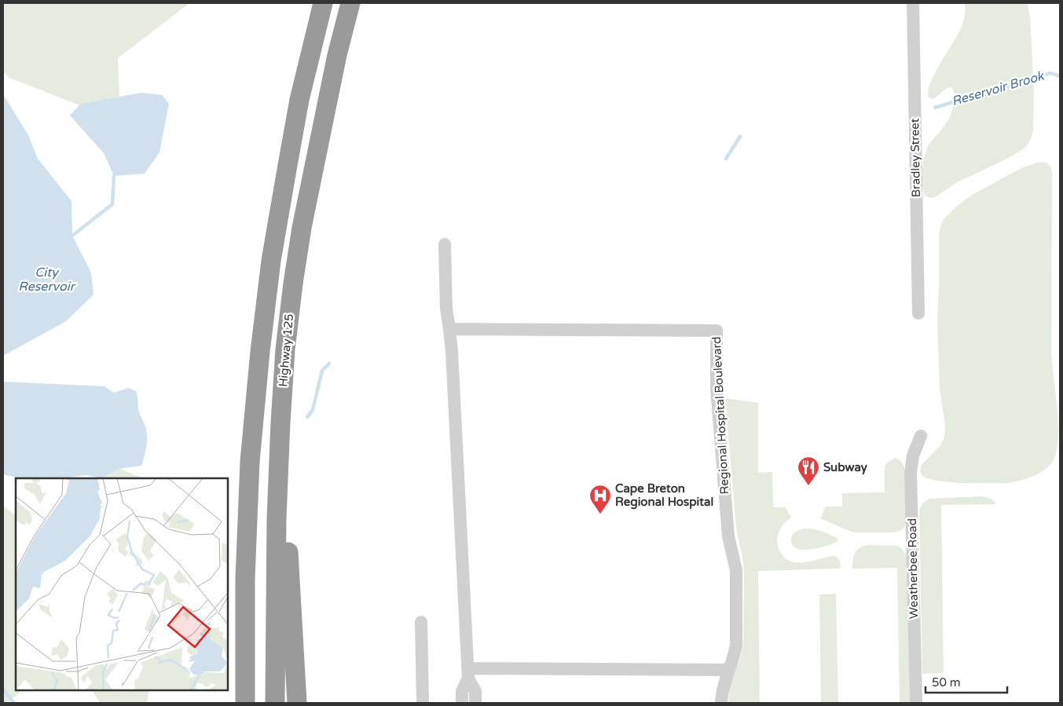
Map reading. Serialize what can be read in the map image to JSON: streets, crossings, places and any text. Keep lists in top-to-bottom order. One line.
{"streets":{"highway":["Highway 125"],"street":["Bradley Street","Regional Hospital Boulevard","Weatherbee Road"]},"water":["Reservoir Brook","City Reservoir"],"places":{"restaurant":["Subway"],"hospital":["Cape Breton Regional Hospital"]},"scale_bar":"50 m"}
